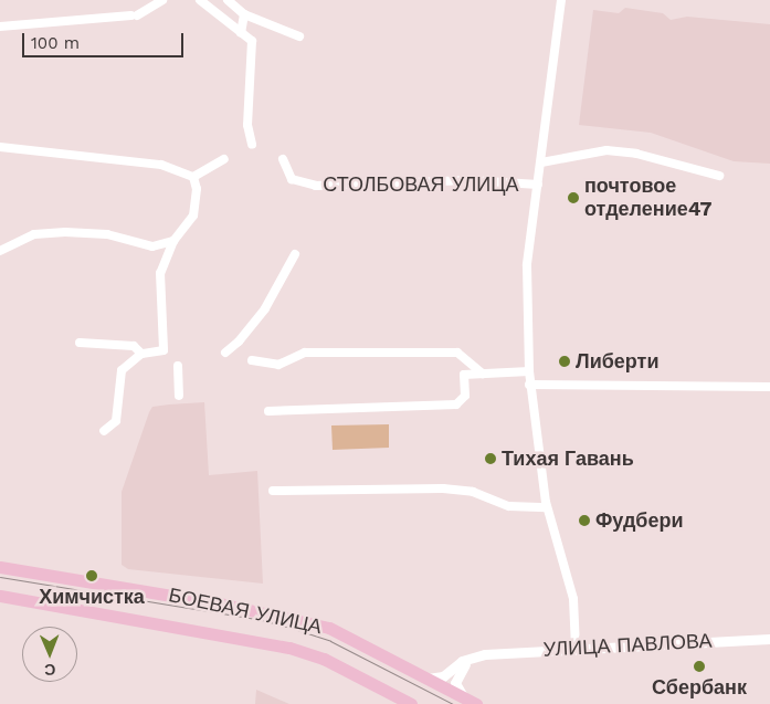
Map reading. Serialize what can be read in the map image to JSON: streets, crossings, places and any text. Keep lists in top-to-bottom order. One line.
{"streets":{"main road":["БОЕВАЯ УЛИЦА"],"street":["СТОЛБОВАЯ УЛИЦА","УЛИЦА ПАВЛОВА"]},"crossings":[["БОЕВАЯ УЛИЦА","УЛИЦА ПАВЛОВА"]],"places":["почтовое отделение47","Либерти","Тихая Гавань","Фудбери","Химчистка","Сбербанк"],"scale_bar":"100 m","north":"bottom"}
